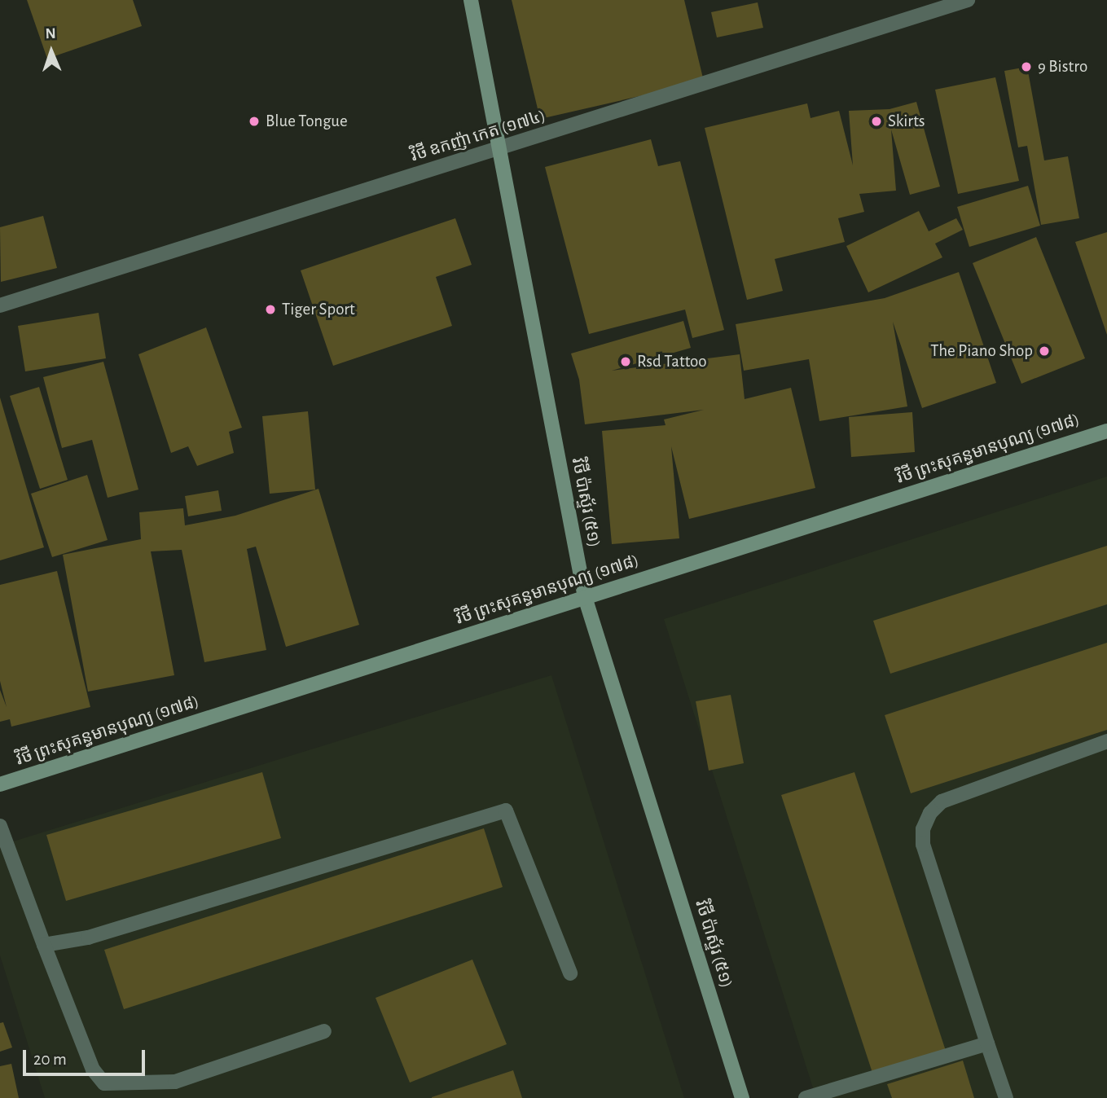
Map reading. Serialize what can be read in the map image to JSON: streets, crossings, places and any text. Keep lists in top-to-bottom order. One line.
{"streets":{"street":["វិថី ឧកញ៉ា កេត (១៧៤)","វិថី ព្រះសុគន្ធមានបុណ្យ (១៧៨)","វិថី ប៉ាស្ទ័រ (៥១)"]},"crossings":[["វិថី ឧកញ៉ា កេត (១៧៤)","វិថី ប៉ាស្ទ័រ (៥១)"],["វិថី ព្រះសុគន្ធមានបុណ្យ (១៧៨)","វិថី ប៉ាស្ទ័រ (៥១)"]],"places":["9 Bistro","Blue Tongue","Skirts","Tiger Sport","The Piano Shop","Rsd Tattoo"],"scale_bar":"20 m","north":"top"}
